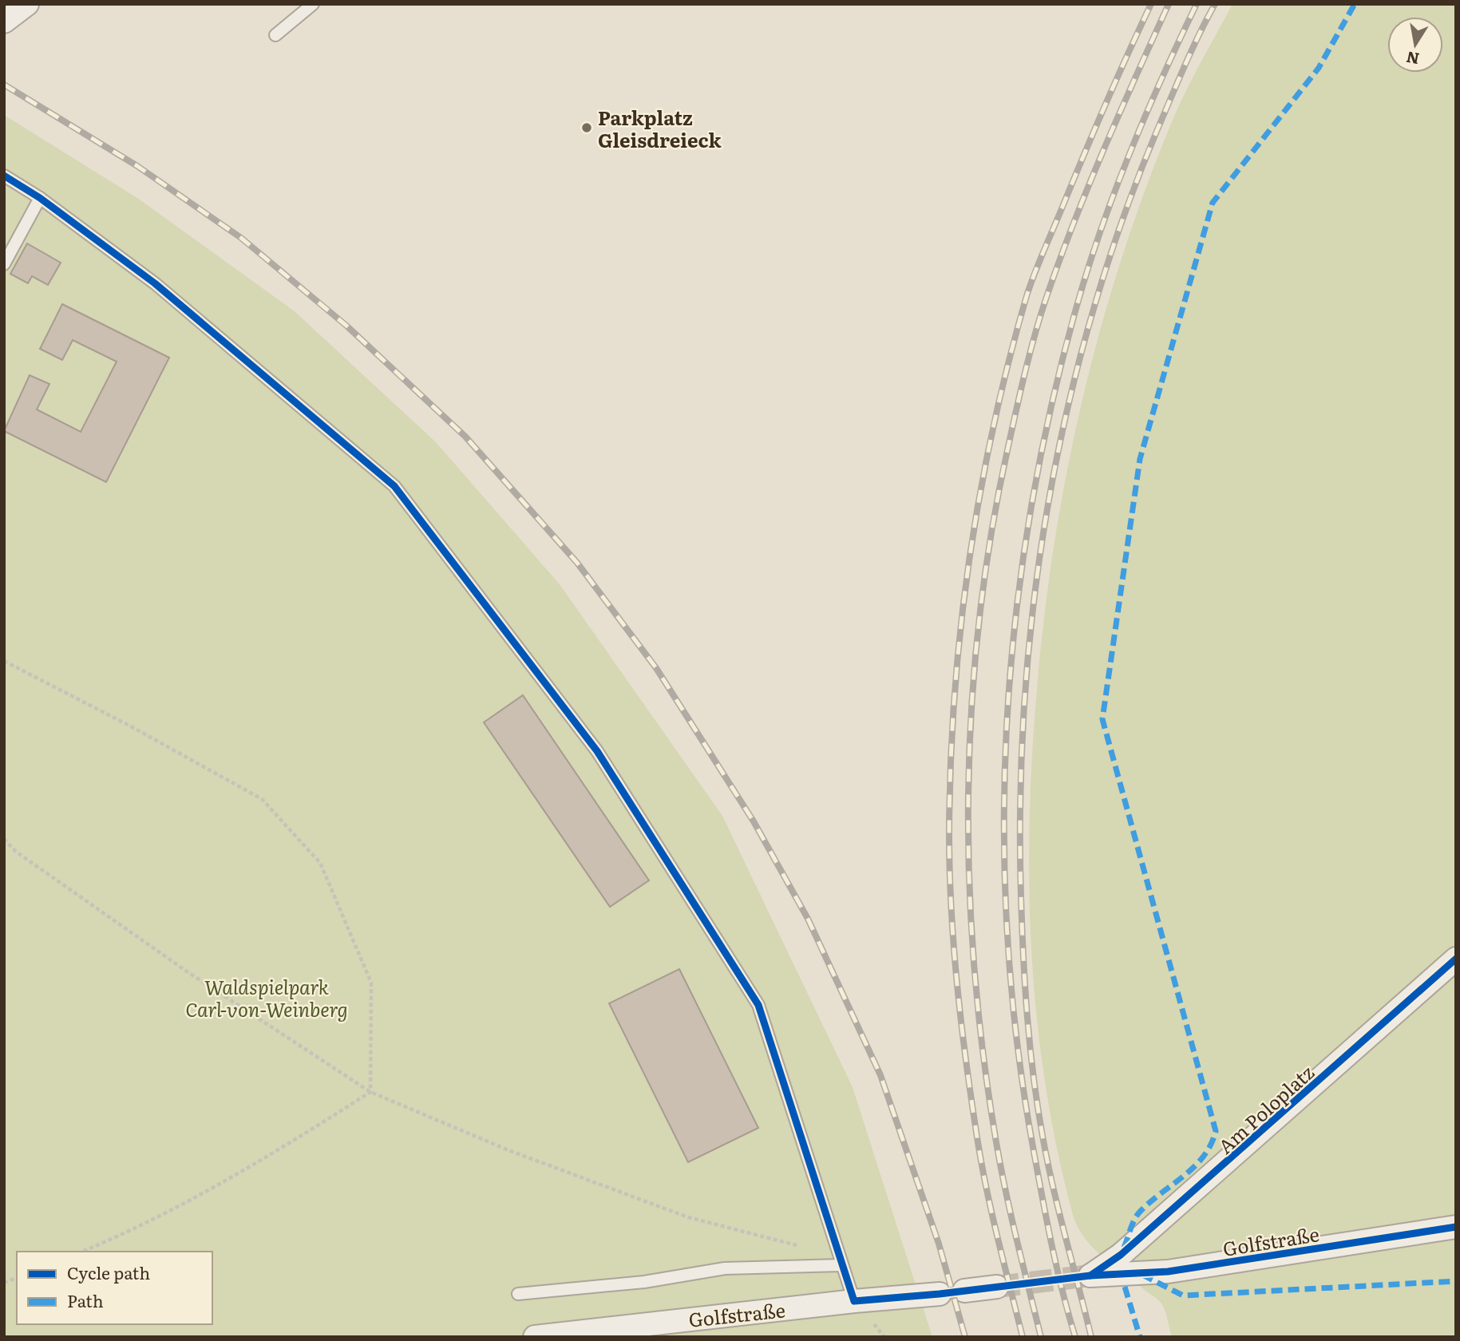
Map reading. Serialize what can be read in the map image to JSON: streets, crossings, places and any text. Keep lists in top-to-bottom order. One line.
{"streets":{"street":["Am Poloplatz","Golfstraße"]},"crossings":[["Am Poloplatz","Golfstraße"]],"parks":["Waldspielpark Carl-von-Weinberg"],"places":["Parkplatz Gleisdreieck"],"legend":["Cycle path","Path"],"north":"bottom"}
